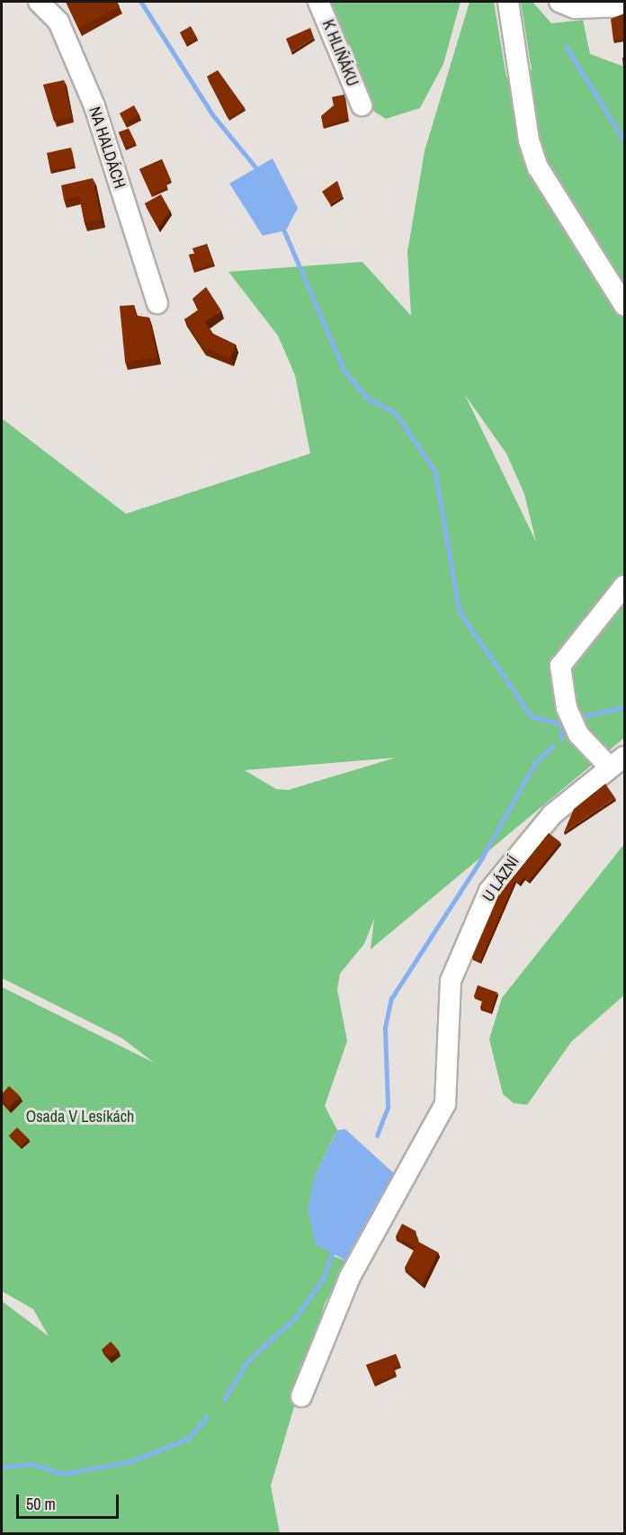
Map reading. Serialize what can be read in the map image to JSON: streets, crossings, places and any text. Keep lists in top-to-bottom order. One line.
{"streets":{"street":["K HLIŇÁKU","NA HALDÁCH","U LÁZNÍ"]},"parks":["Osada V Lesíkách"],"scale_bar":"50 m"}
